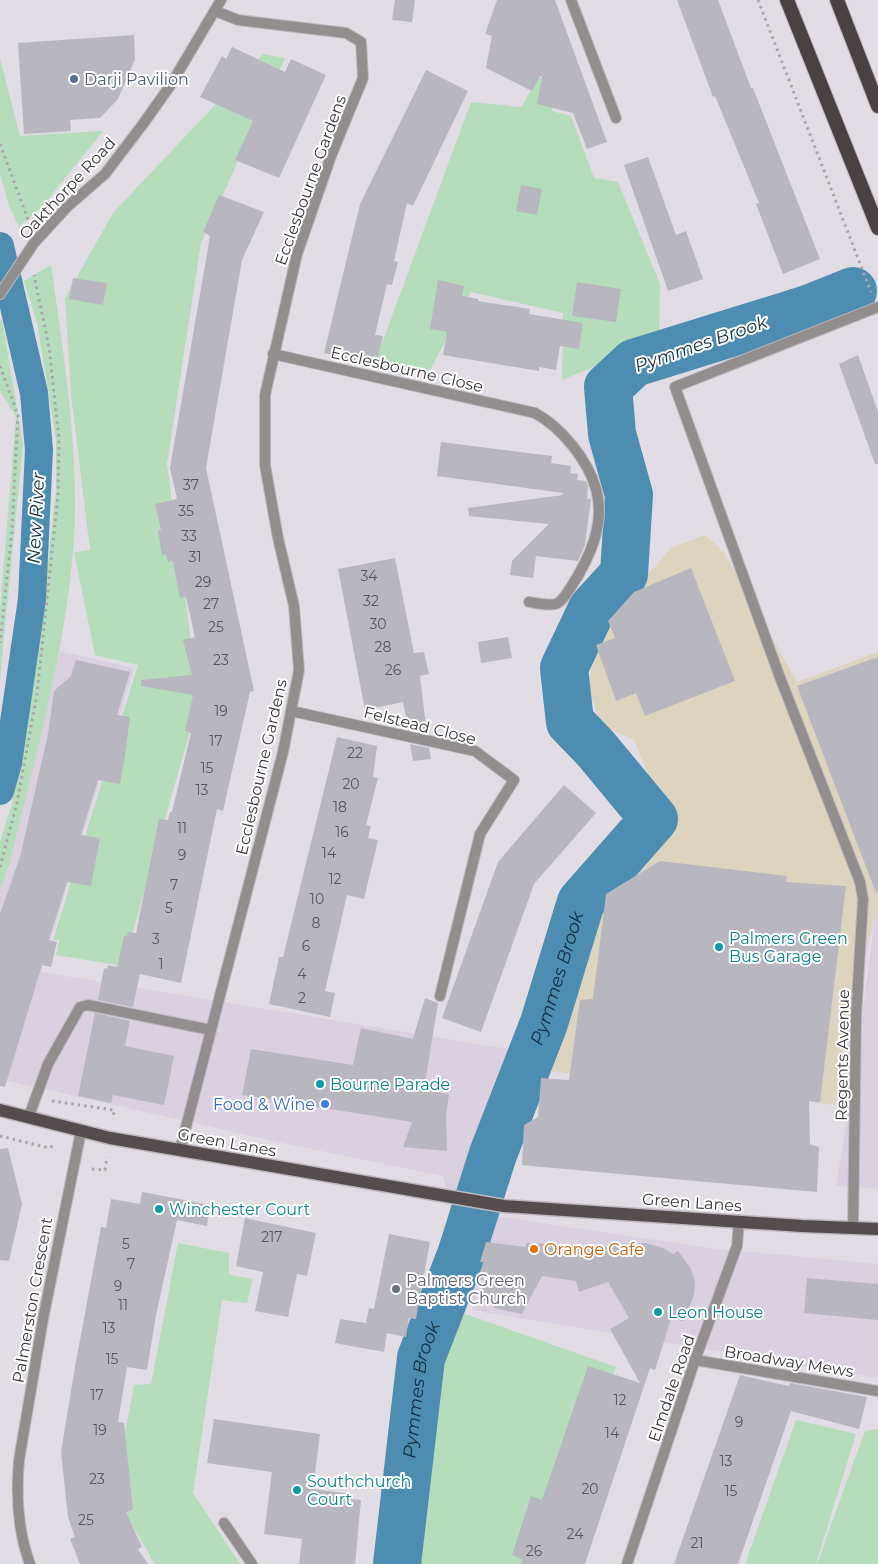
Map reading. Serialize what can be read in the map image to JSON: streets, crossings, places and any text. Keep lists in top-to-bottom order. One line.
{"streets":{"main road":["Green Lanes"],"street":["Ecclesbourne Gardens","Oakthorpe Road","Ecclesbourne Close","Felstead Close","Regents Avenue","Palmerston Crescent","Broadway Mews","Elmdale Road"]},"crossings":[["Ecclesbourne Gardens","Oakthorpe Road"],["Ecclesbourne Gardens","Ecclesbourne Close"],["Ecclesbourne Gardens","Felstead Close"],["Ecclesbourne Gardens","Green Lanes"],["Regents Avenue","Green Lanes"],["Green Lanes","Palmerston Crescent"],["Green Lanes","Elmdale Road"],["Broadway Mews","Elmdale Road"]],"water":["Pymmes Brook","New River"],"places":["Darji Pavilion","Palmers Green Bus Garage","Bourne Parade","Food & Wine","Winchester Court","Orange Cafe","Palmers Green Baptist Church","Leon House","Southchurch Court"],"house_numbers":["37","35","33","31","34","29","32","27","30","25","28","23","26","19","17","22","15","20","13","18","11","16","14","9","12","7","10","5","8","3","6","1","4","2","217","5","7","9","11","13","15","17","12","9","19","14","13","23","20","15","25","24","21","26"]}
